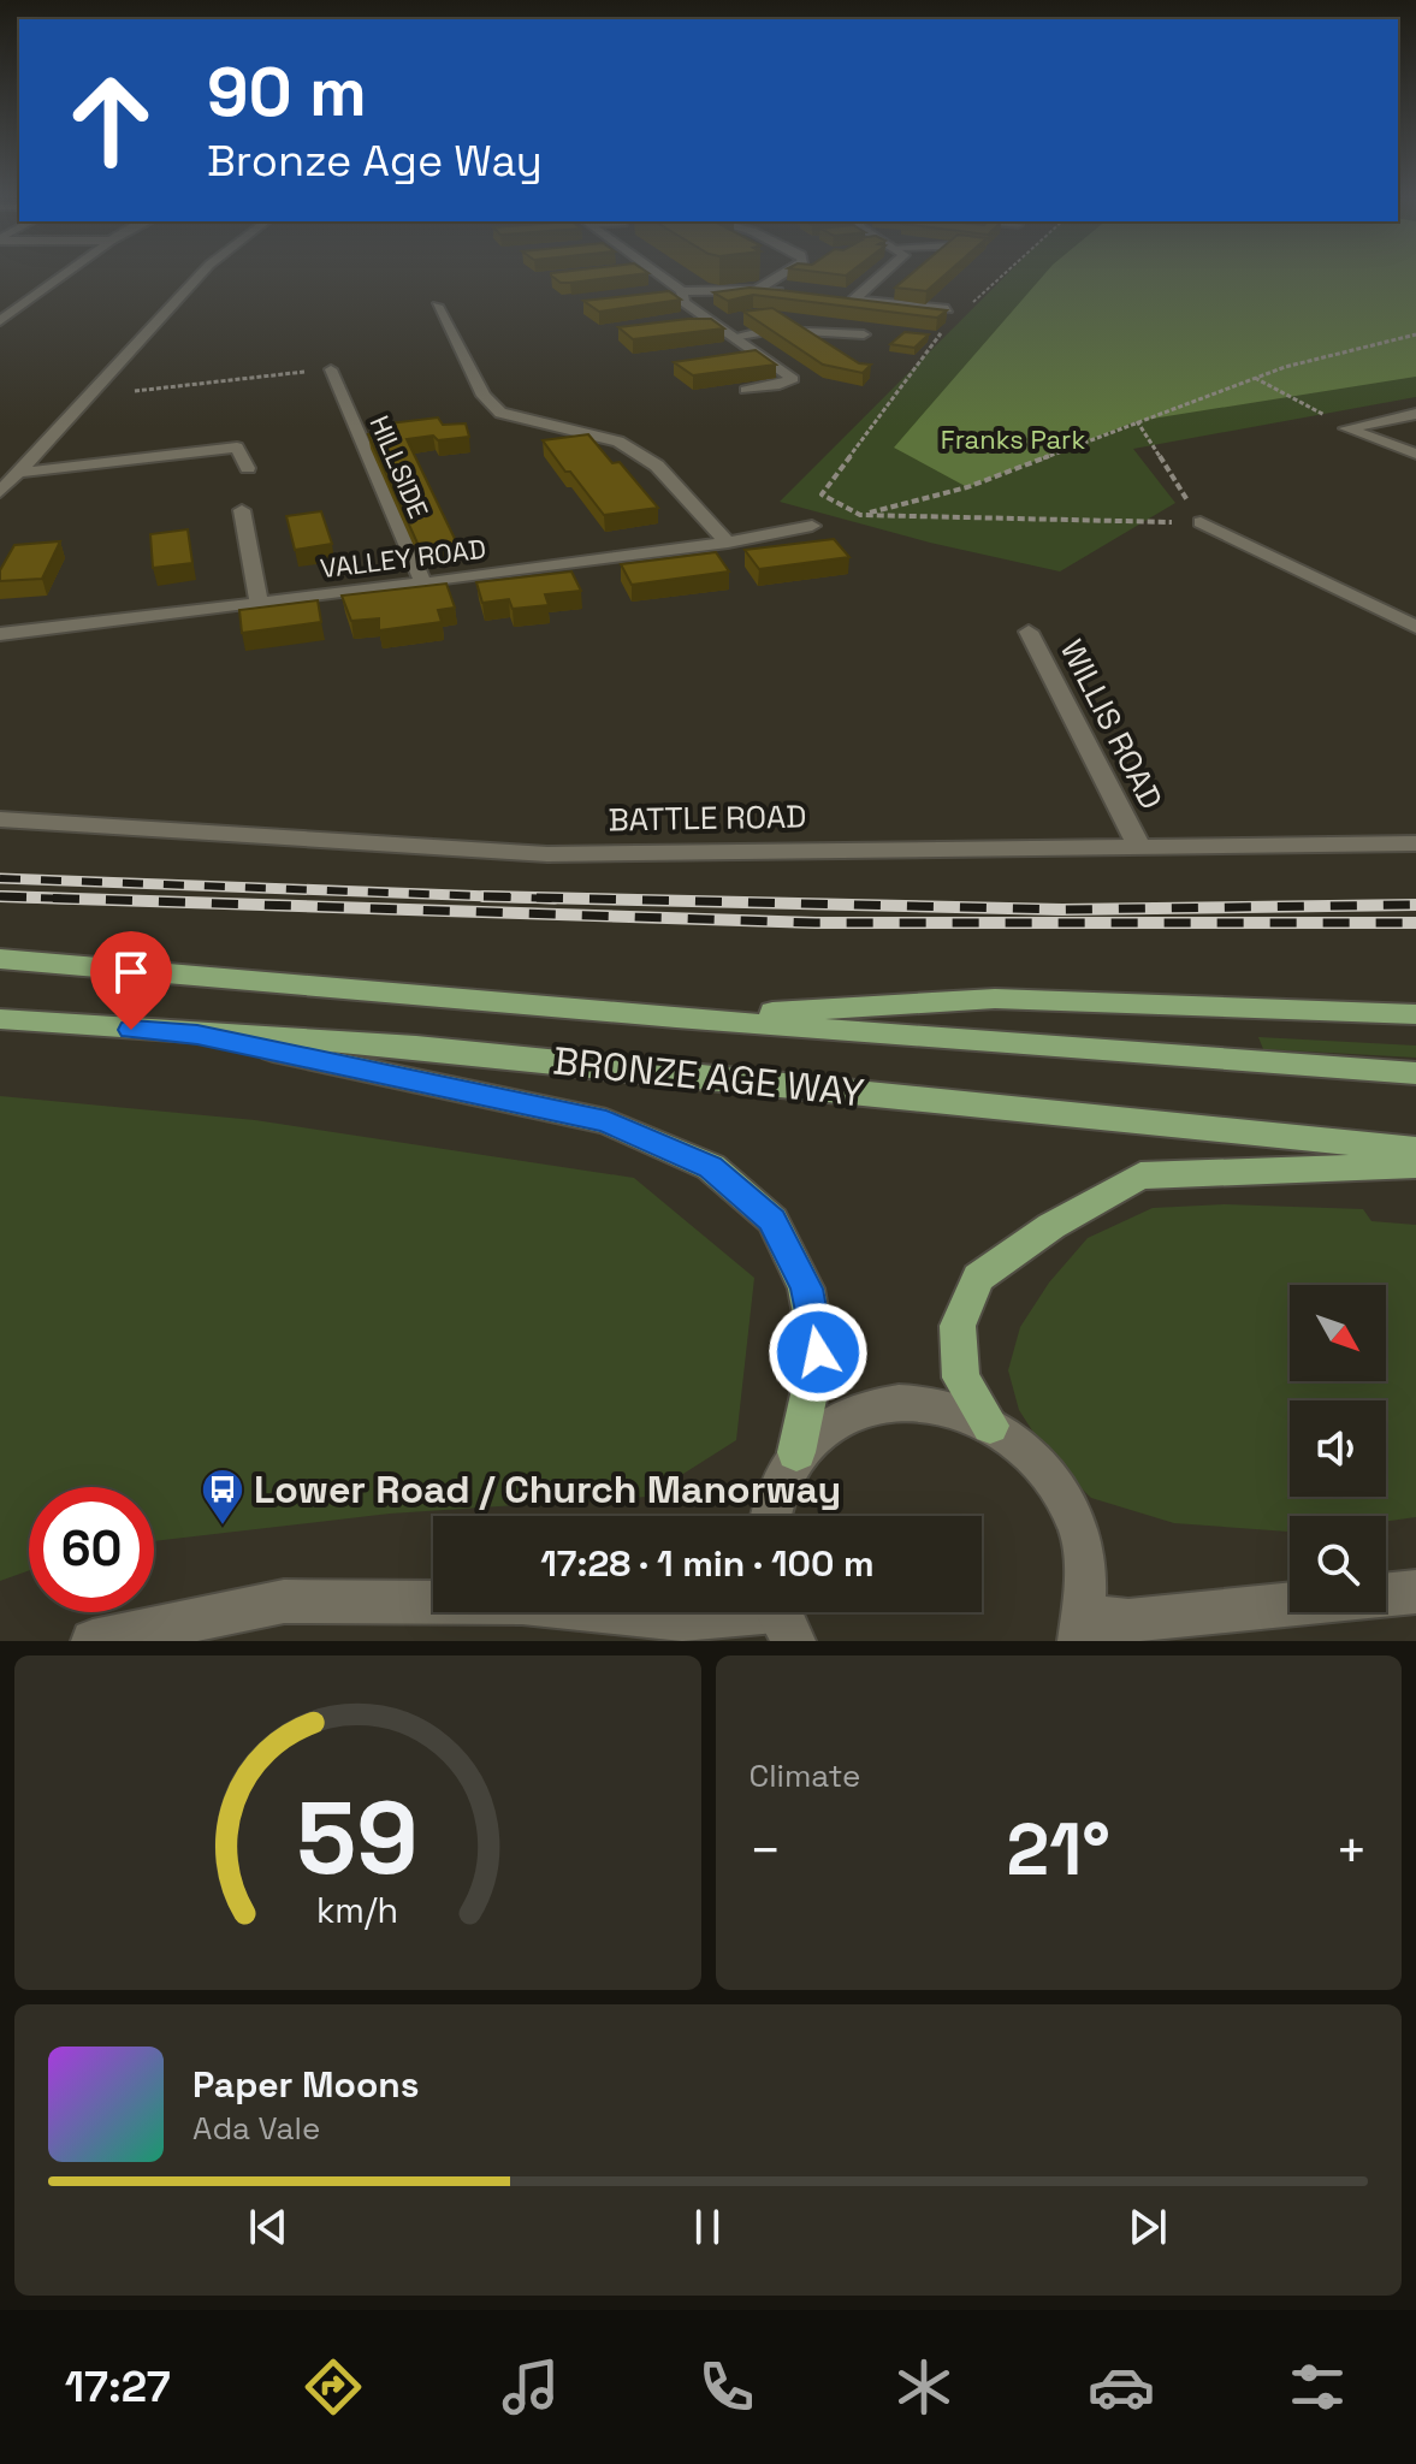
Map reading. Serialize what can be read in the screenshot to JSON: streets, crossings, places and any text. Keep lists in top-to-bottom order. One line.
{"streets":{"main road":["BRONZE AGE WAY"],"street":["HILLSIDE","VALLEY ROAD","WILLIS ROAD","BATTLE ROAD"]},"crossings":[["HILLSIDE","VALLEY ROAD"],["WILLIS ROAD","BATTLE ROAD"]],"parks":["Franks Park"],"places":{"bus stop":["Lower Road / Church Manorway"]},"north":"bottom right","page":{"turn":["90 m","Bronze Age Way"],"limit":"60","trip":"17:28 · 1 min · 100 m","tile":"Climate","heat":["−","21°","+"],"song":["Paper Moons","Ada Vale"],"tabs":"17:27","gauge":["59","km/h"]}}
